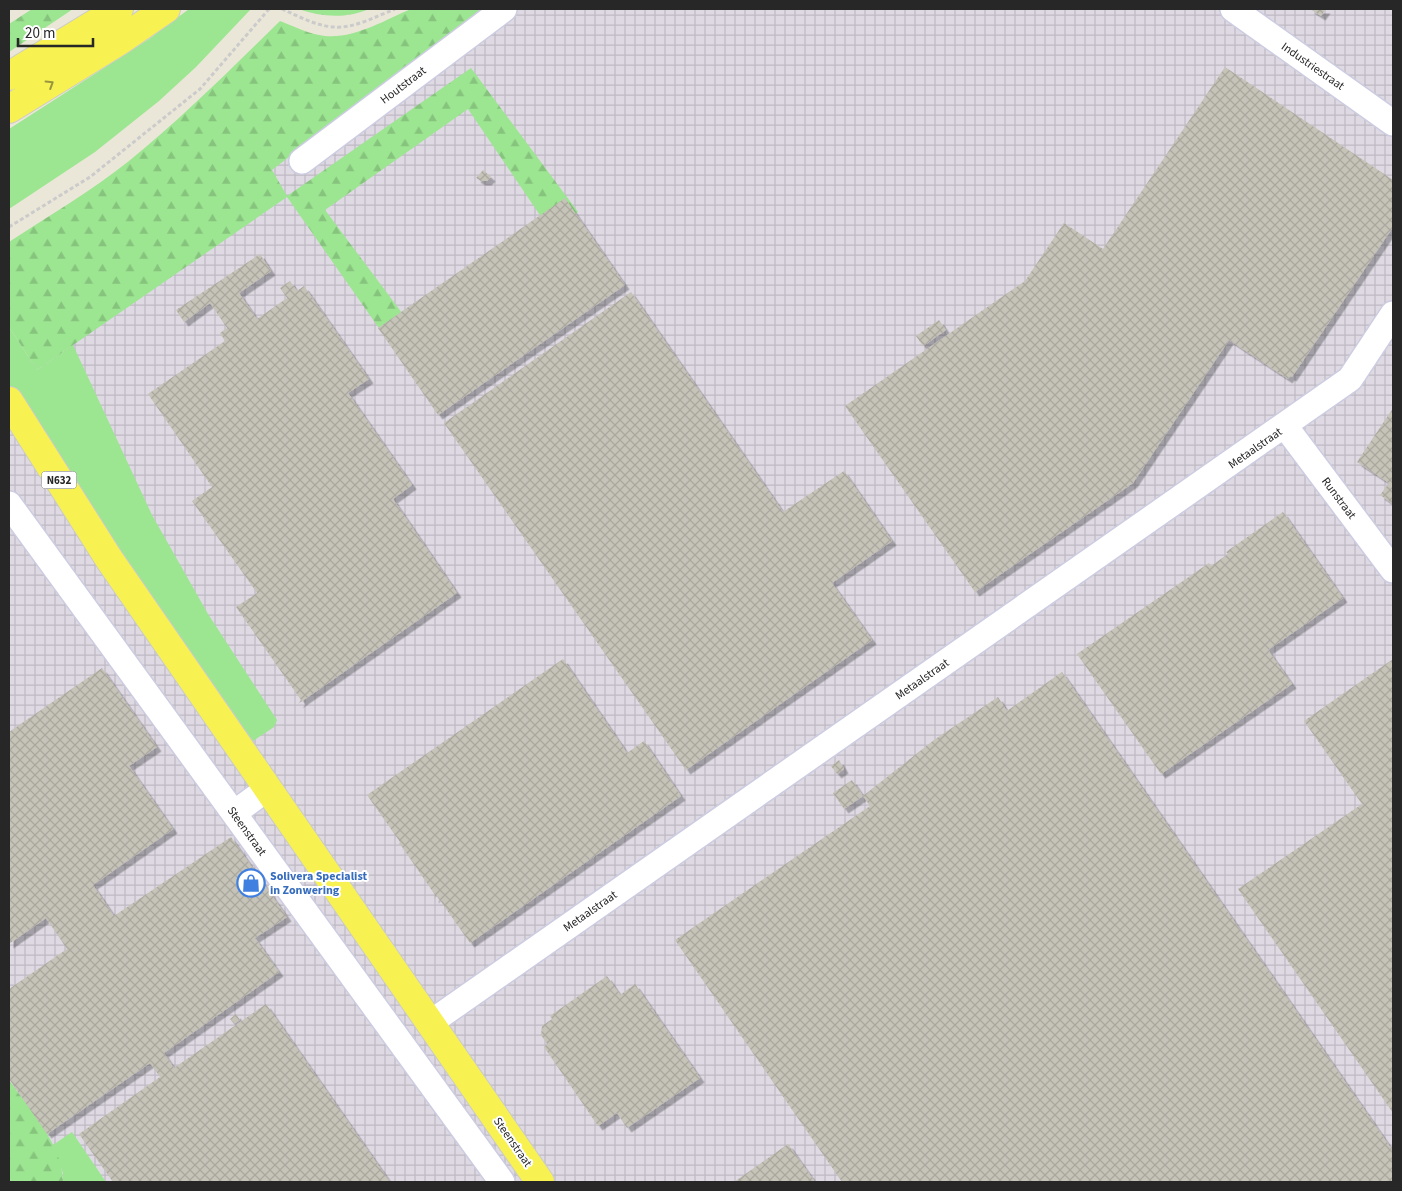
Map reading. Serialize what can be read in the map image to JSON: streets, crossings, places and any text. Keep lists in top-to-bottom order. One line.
{"streets":{"main road":["N632","Steenstraat"],"street":["Industriestraat","Houtstraat","Metaalstraat","Runstraat"]},"crossings":[["Metaalstraat","Runstraat"],["Metaalstraat","Steenstraat"]],"places":{"shop":["Solivera Specialist in Zonwering"]},"scale_bar":"20 m"}
